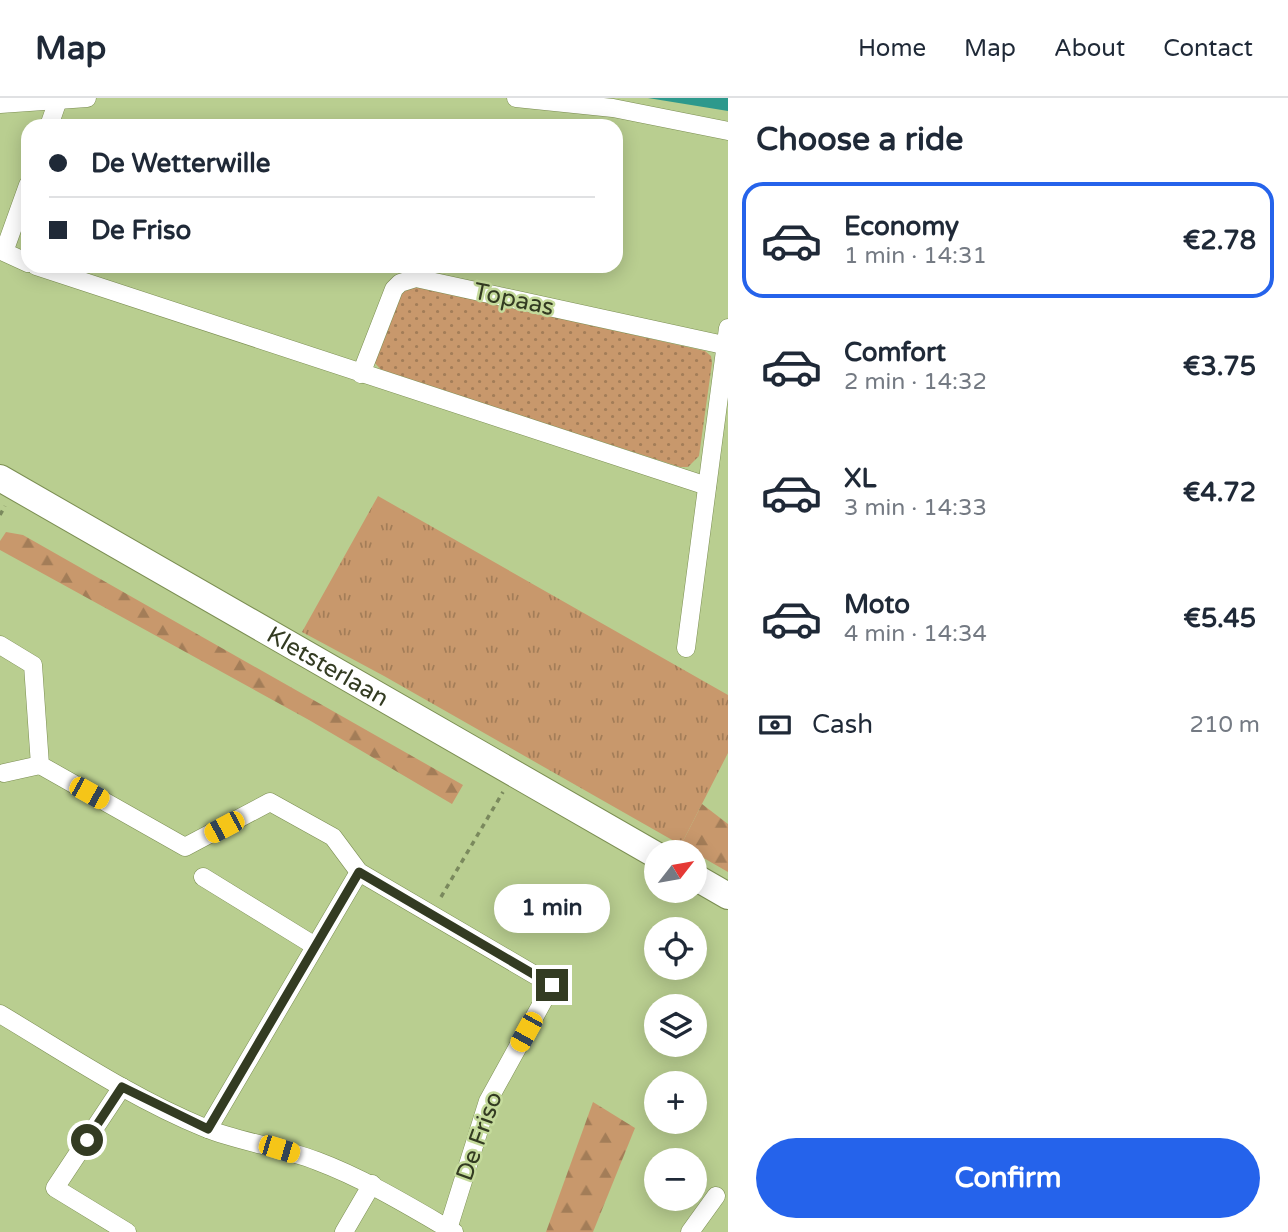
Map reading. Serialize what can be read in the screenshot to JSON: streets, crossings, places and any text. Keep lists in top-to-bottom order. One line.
{"streets":{"main road":["Kletsterlaan"],"street":["Topaas","De Friso"]},"north":"top right","page":{"header":"Map","nav":["Home","Map","About","Contact"],"heading":"Choose a ride","banner":["De Wetterwille","De Friso"],"list":[{"name":"Economy","note":"1 min · 14:31","value":"€2.78"},{"name":"Comfort","note":"2 min · 14:32","value":"€3.75"},{"name":"XL","note":"3 min · 14:33","value":"€4.72"},{"name":"Moto","note":"4 min · 14:34","value":"€5.45"}],"pay":["Cash","210 m"],"map_buttons":["+","−"],"bubble":"1 min","buttons":"Confirm"}}
